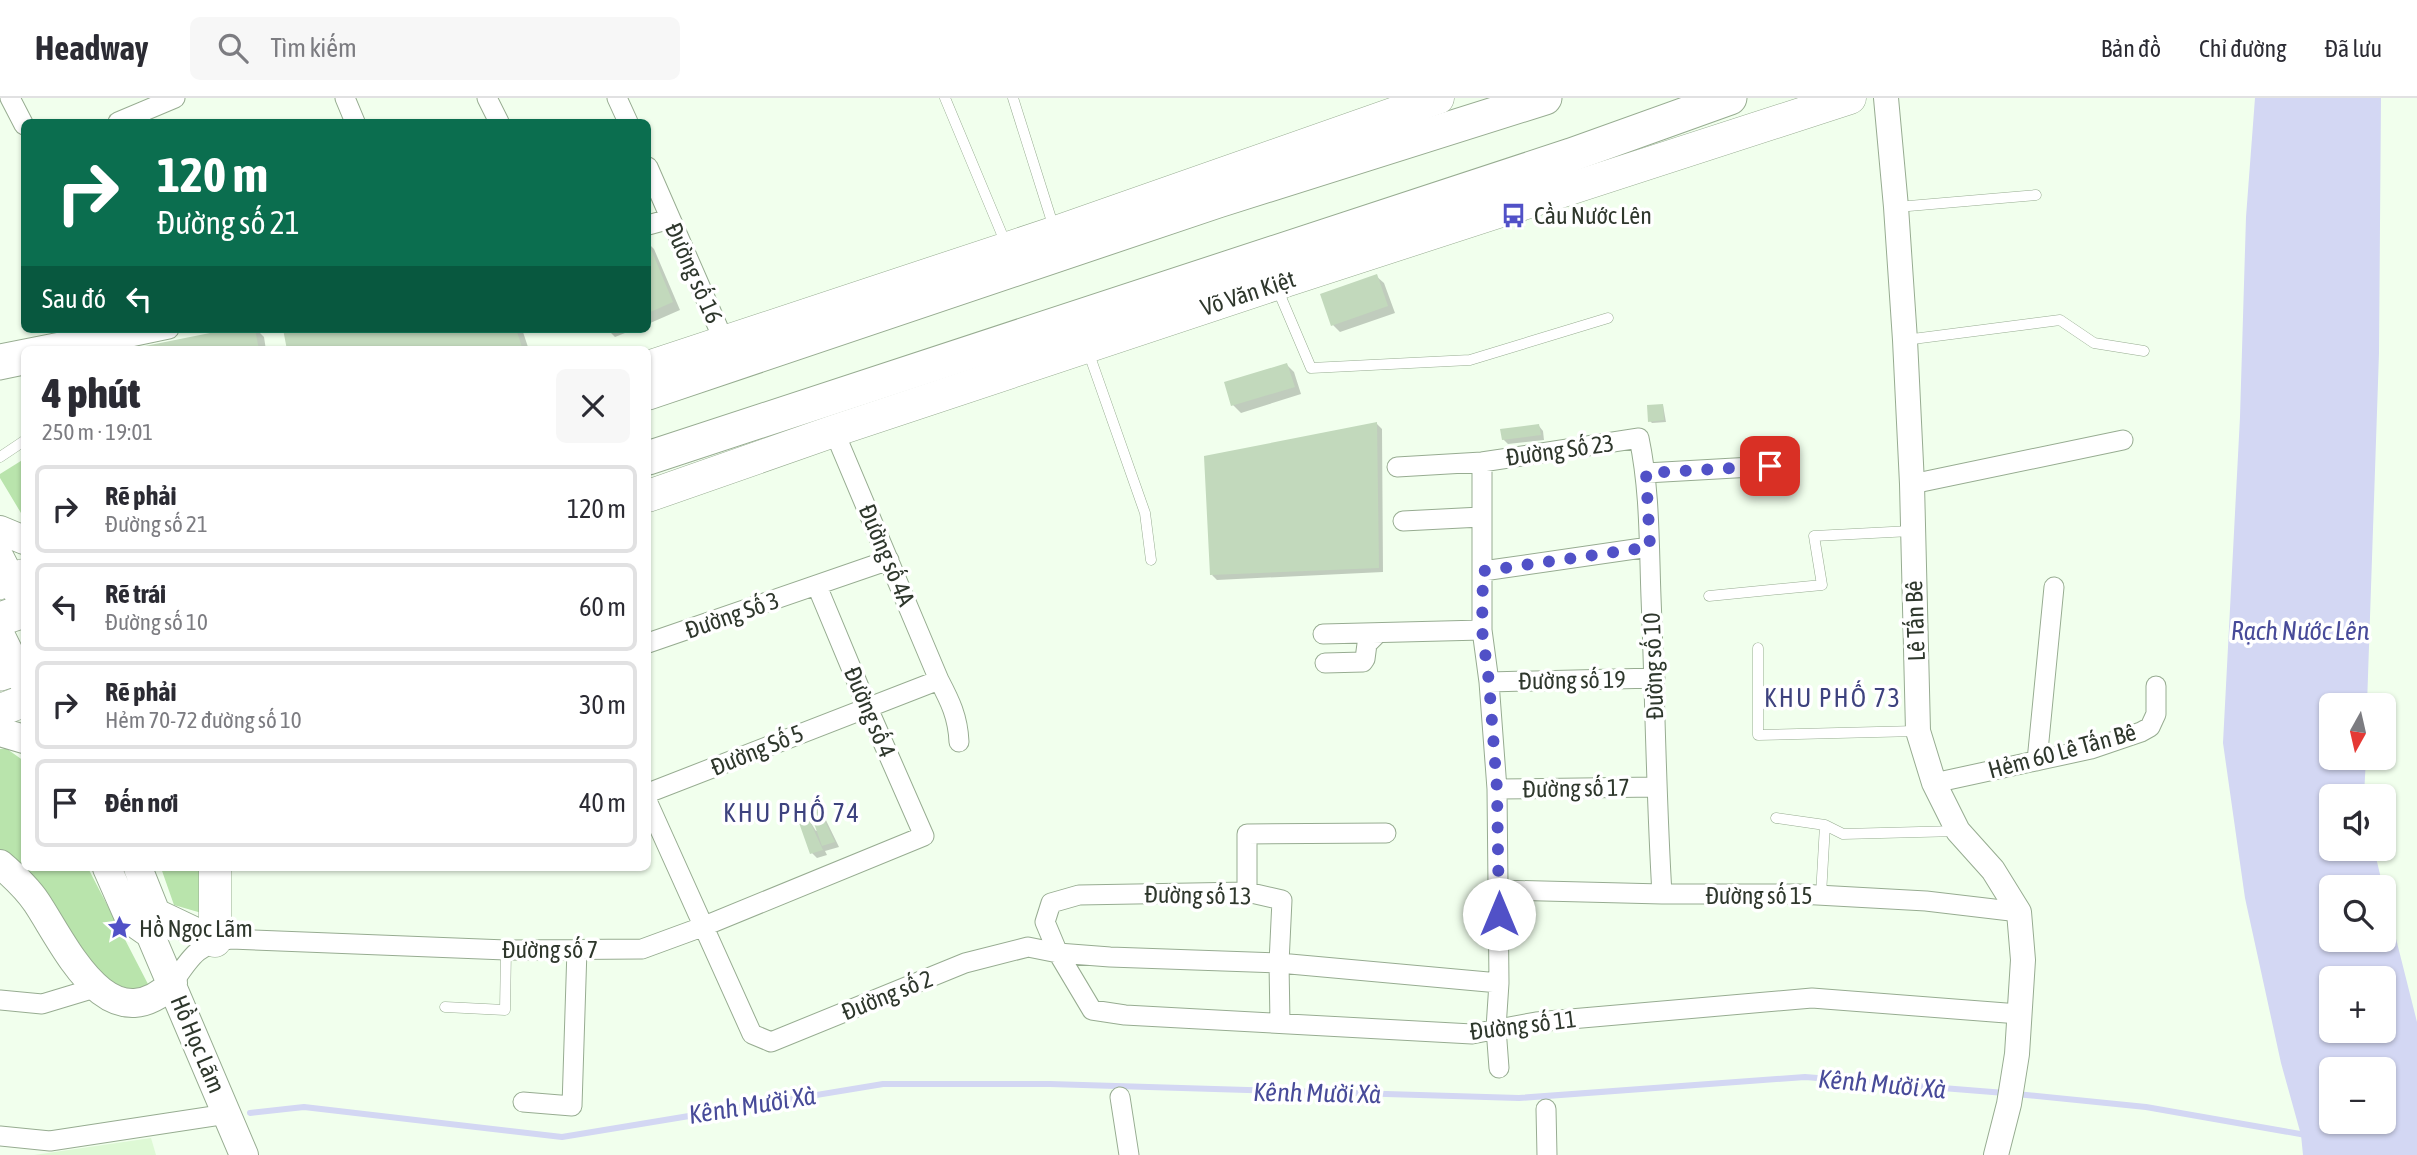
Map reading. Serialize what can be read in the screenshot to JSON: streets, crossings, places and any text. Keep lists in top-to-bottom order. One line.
{"streets":{"highway":["Võ Văn Kiệt"],"main road":["Hồ Học Lãm"],"street":["Đường số 16","Đường Số 23","Đường số 4A","Đường Số 3","Lê Tấn Bê","Đường số 10","Đường số 19","Đường số 4","Đường Số 5","Hẻm 60 Lê Tấn Bê","Đường số 17","Đường số 13","Đường số 15","Đường số 7","Đường số 2","Đường số 11"]},"crossings":[["Võ Văn Kiệt","Đường số 4A"],["Đường Số 23","Đường số 10"],["Đường số 4A","Đường Số 3"],["Đường số 4A","Đường Số 5"],["Đường Số 3","Đường số 4"],["Lê Tấn Bê","Hẻm 60 Lê Tấn Bê"],["Lê Tấn Bê","Đường số 15"],["Lê Tấn Bê","Đường số 11"],["Đường số 10","Đường số 19"],["Đường số 10","Đường số 17"],["Đường số 10","Đường số 15"],["Đường số 4","Đường Số 5"],["Đường số 4","Đường số 7"],["Đường số 13","Đường số 2"],["Đường số 13","Đường số 11"],["Đường số 7","Đường số 2"],["Đường số 2","Đường số 11"]],"districts":["KHU PHỐ 73","KHU PHỐ 74"],"water":["Rạch Nước Lên","Kênh Mười Xà"],"places":{"bus stop":["Cầu Nước Lên"],"place":["Hồ Ngọc Lãm"]},"north":"bottom","page":{"header":"Headway","search":"Tìm kiếm","nav":["Bản đồ","Chỉ đường","Đã lưu"],"turn":["120 m","Đường số 21"],"then":"Sau đó","heading":["4 phút","250 m · 19:01"],"list":[{"name":"Rẽ phải","note":"Đường số 21","value":"120 m"},{"name":"Rẽ trái","note":"Đường số 10","value":"60 m"},{"name":"Rẽ phải","note":"Hẻm 70-72 đường số 10","value":"30 m"},{"name":"Đến nơi","value":"40 m"}],"map_buttons":["+","−"]}}
